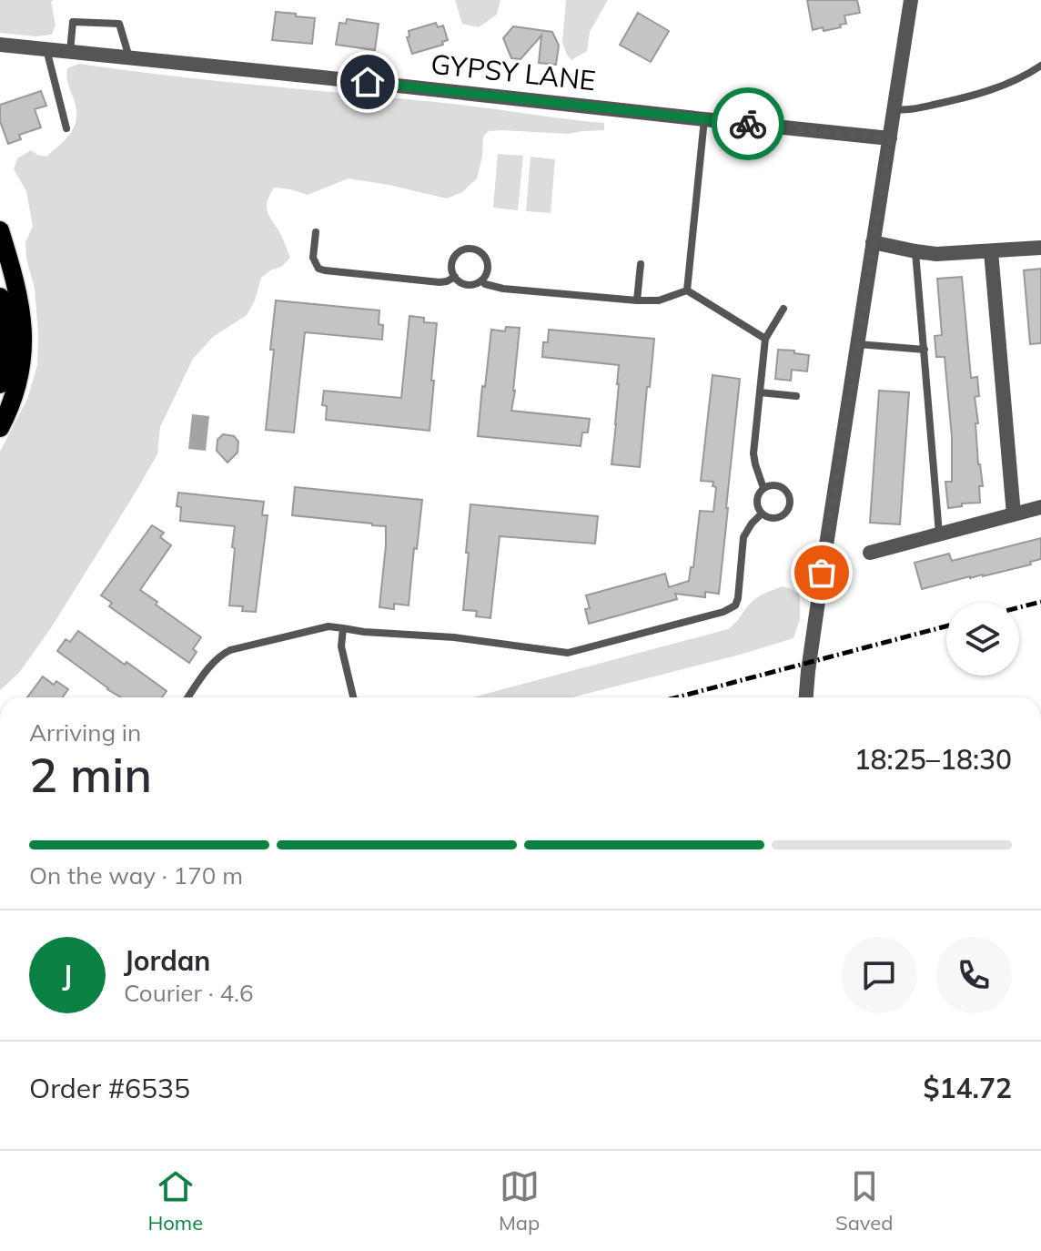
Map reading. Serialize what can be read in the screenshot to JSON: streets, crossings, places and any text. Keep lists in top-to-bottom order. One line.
{"streets":{"street":["GYPSY LANE"]},"page":{"heading":["2 min","Arriving in","18:25–18:30"],"panel":["Jordan","Courier · 4.6","Order #6535","$14.72"],"bar":"On the way · 170 m","round":"J","tabs":["Home","Map","Saved"]}}
